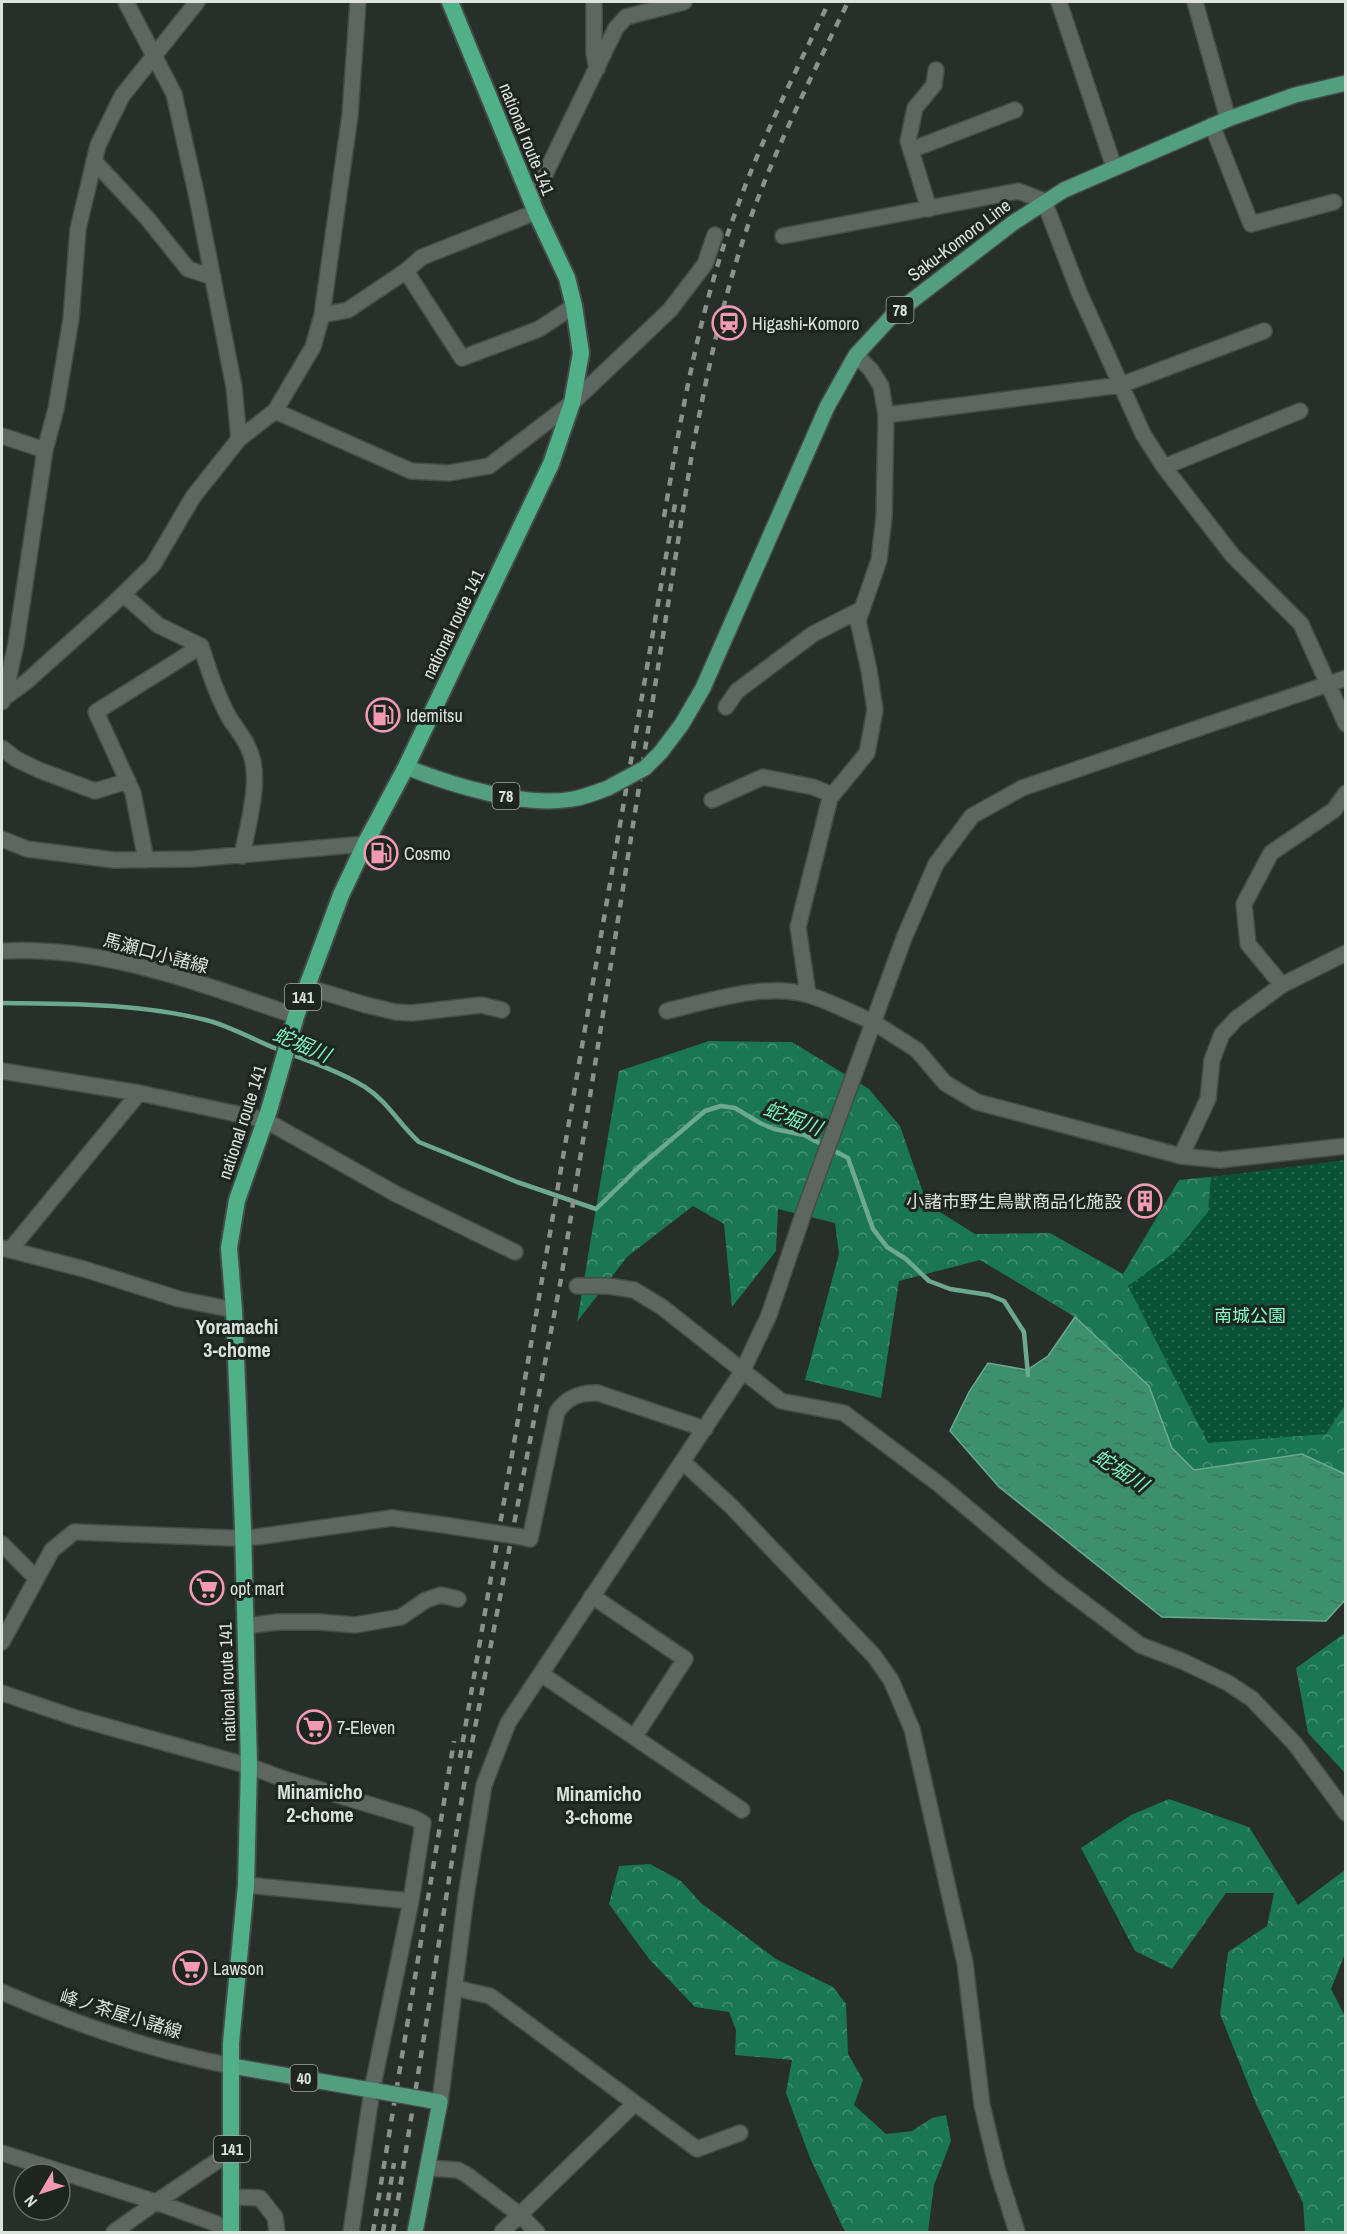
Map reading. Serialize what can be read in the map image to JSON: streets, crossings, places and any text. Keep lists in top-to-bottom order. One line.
{"streets":{"highway":["national route 141","141"],"main road":["Saku-Komoro Line","78","40"],"street":["馬瀬口小諸線","峰ノ茶屋小諸線"]},"crossings":[["national route 141","Saku-Komoro Line"],["national route 141","馬瀬口小諸線"],["national route 141","峰ノ茶屋小諸線"],["national route 141","40"],["峰ノ茶屋小諸線","40"]],"districts":["Yoramachi 3-chome","Minamicho 2-chome","Minamicho 3-chome"],"water":["蛇堀川"],"parks":["南城公園"],"places":{"station":["Higashi-Komoro"],"fuel station":["Idemitsu","Cosmo"],"building":["小諸市野生鳥獣商品化施設"],"supermarket":["opt mart","7-Eleven","Lawson"]},"north":"bottom left"}
